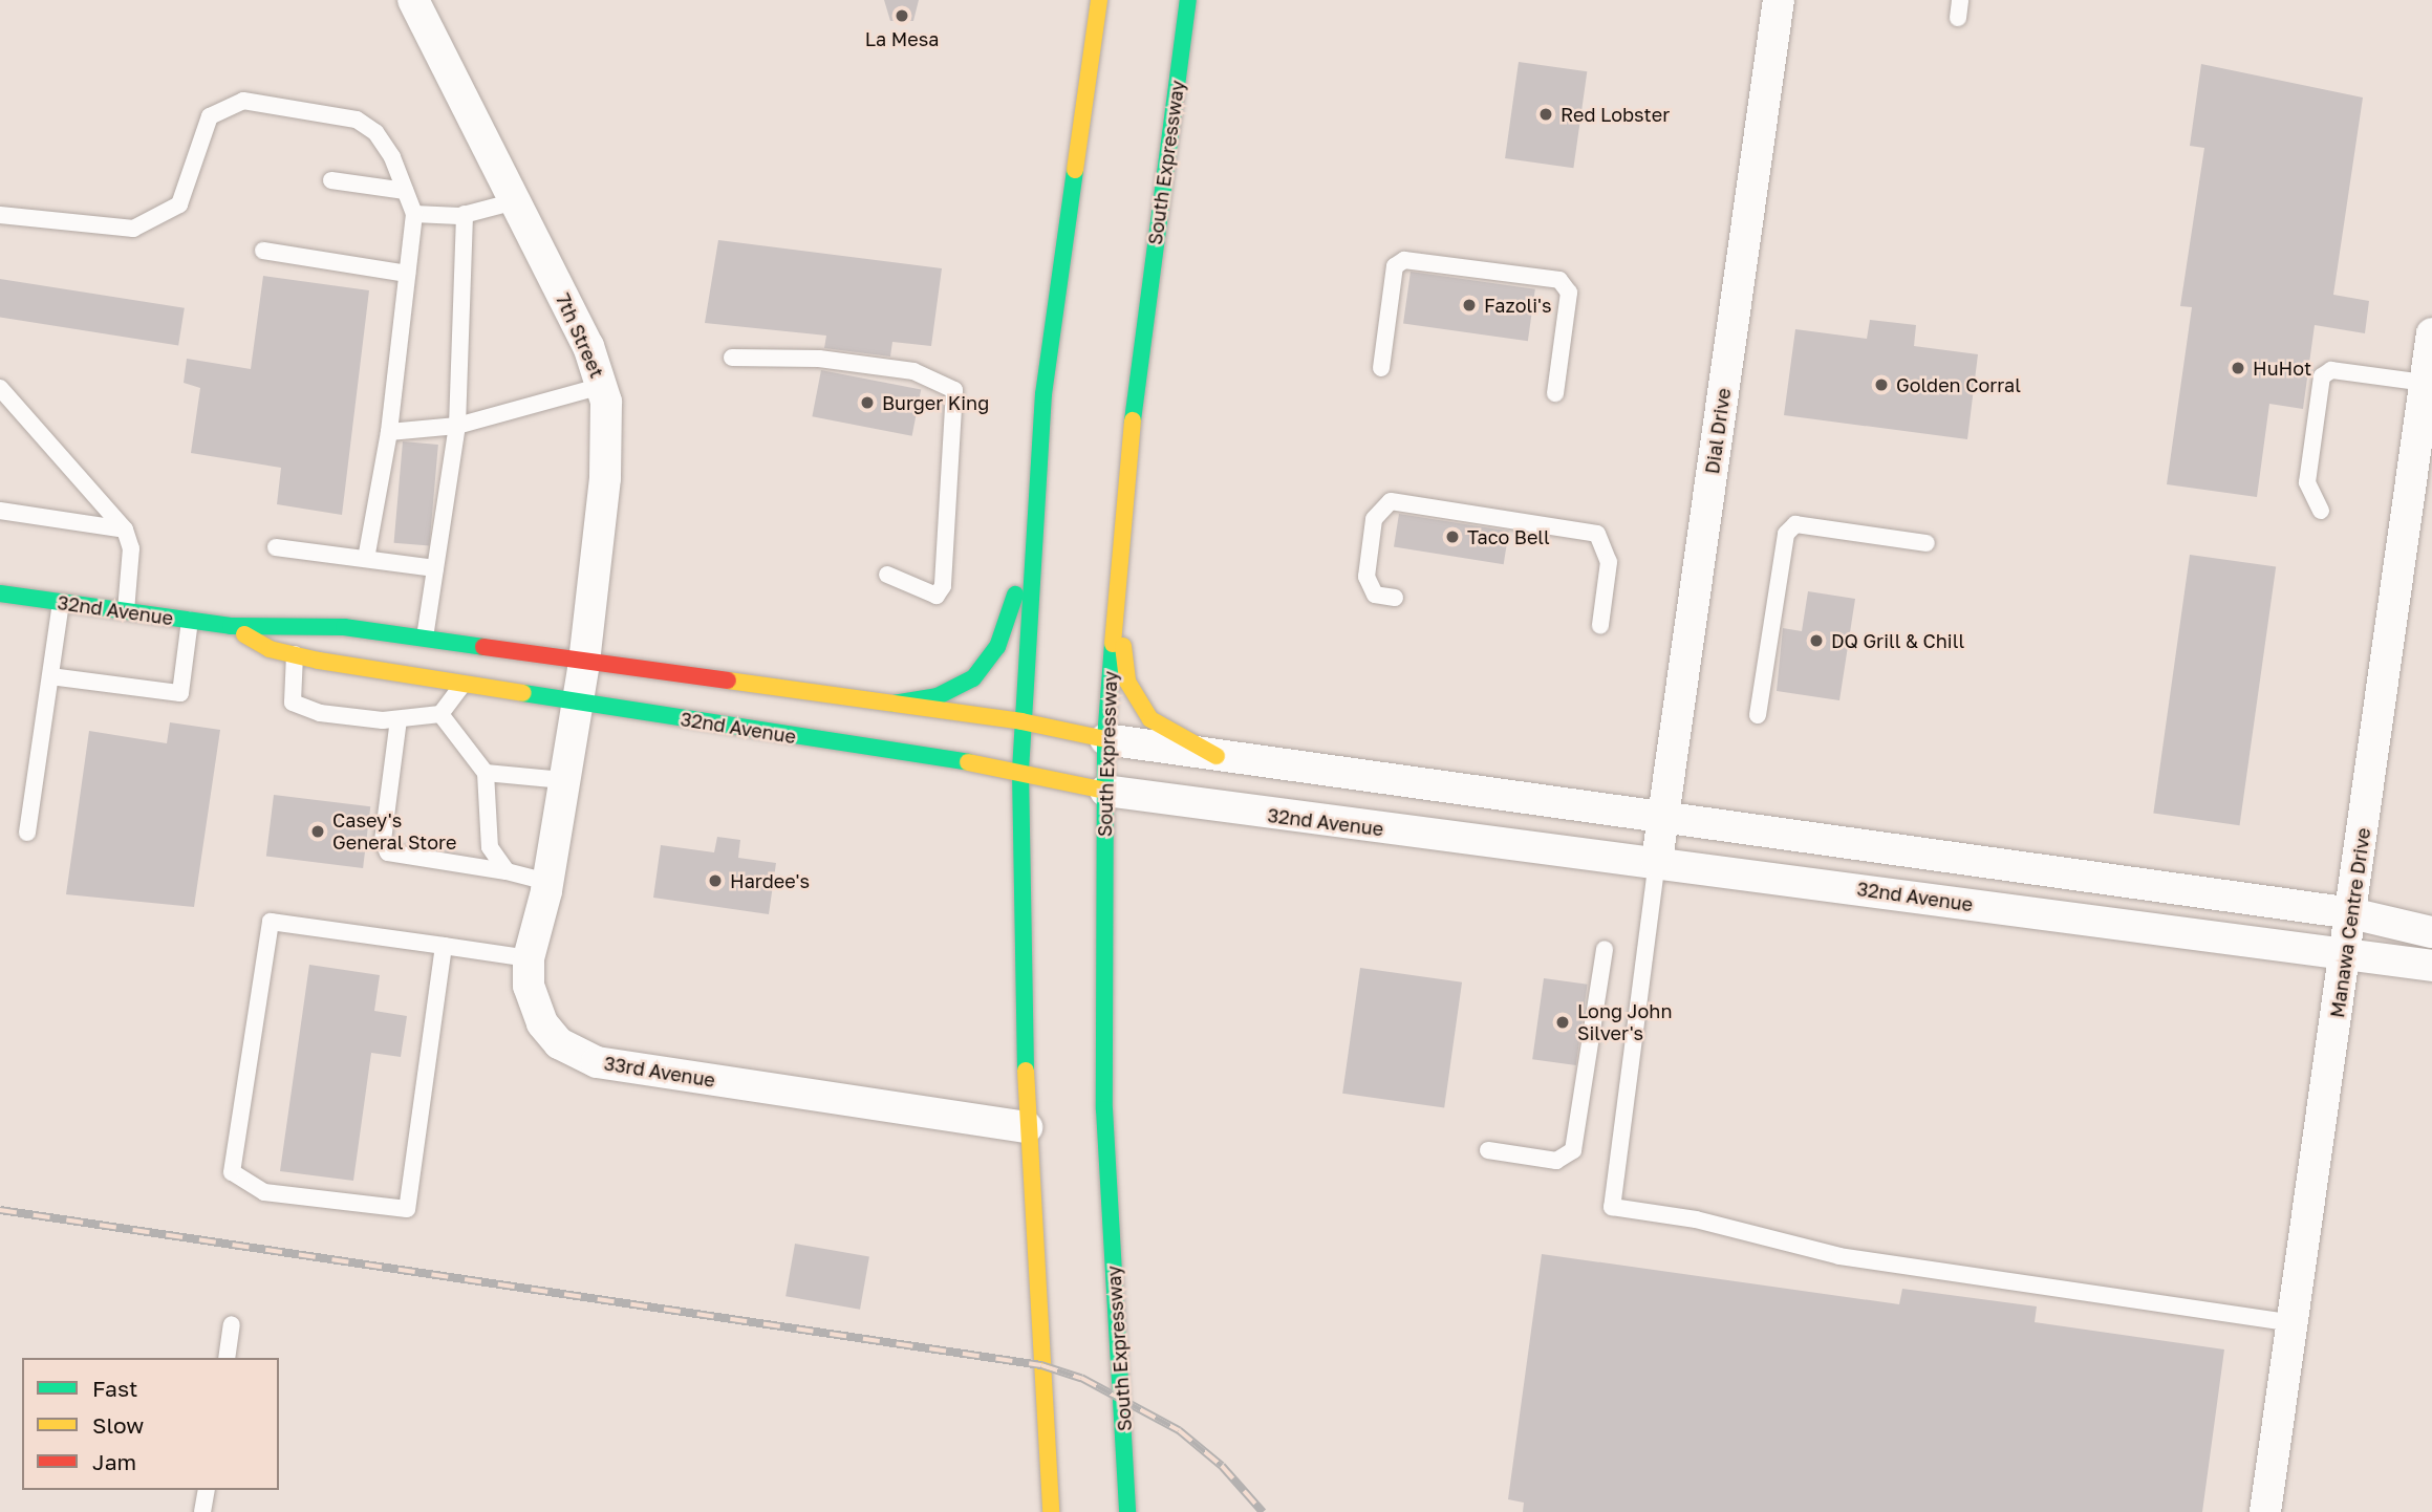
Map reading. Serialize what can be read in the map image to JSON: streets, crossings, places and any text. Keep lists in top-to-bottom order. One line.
{"streets":{"main road":["South Expressway","32nd Avenue"],"street":["7th Street","Dial Drive","Manawa Centre Drive","33rd Avenue"]},"crossings":[["South Expressway","32nd Avenue"],["7th Street","32nd Avenue"],["7th Street","33rd Avenue"],["Dial Drive","32nd Avenue"],["32nd Avenue","Manawa Centre Drive"],["32nd Avenue","33rd Avenue"]],"places":["La Mesa","Red Lobster","Fazoli's","HuHot","Golden Corral","Burger King","Taco Bell","DQ Grill & Chill","Casey's General Store","Hardee's","Long John Silver's"],"legend":["Fast","Slow","Jam"]}
